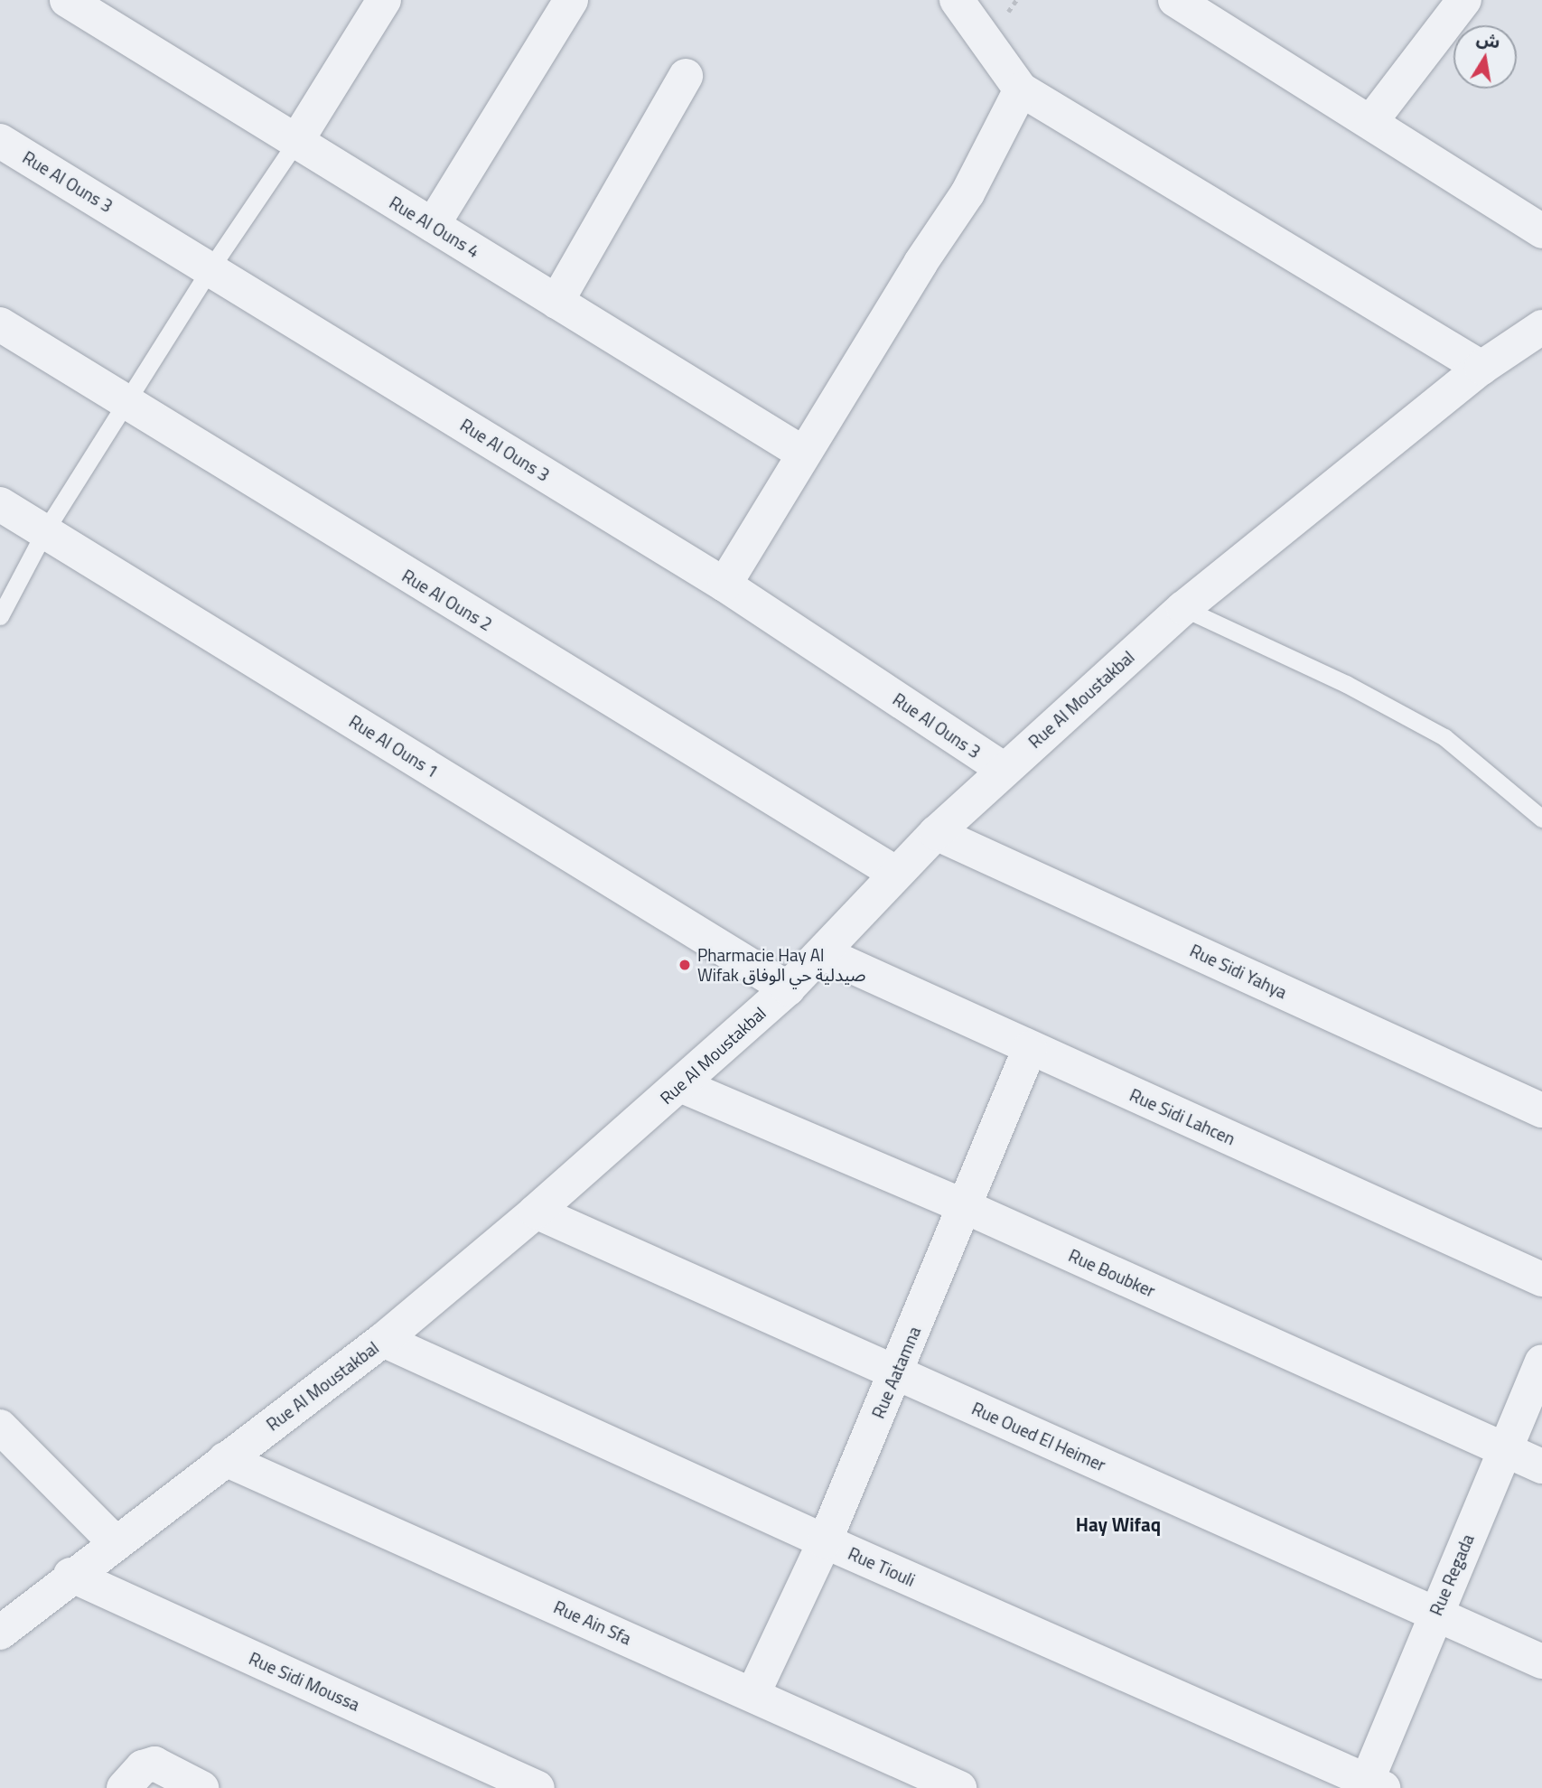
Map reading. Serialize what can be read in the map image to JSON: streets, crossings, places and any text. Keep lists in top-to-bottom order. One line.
{"streets":{"street":["Rue Al Ouns 3","Rue Al Ouns 4","Rue Al Ouns 2","Rue Al Moustakbal","Rue Al Ouns 1","Rue Sidi Yahya","Rue Sidi Lahcen","Rue Boubker","Rue Aatamna","Rue Oued El Heimer","Rue Tiouli","Rue Regada","Rue Ain Sfa","Rue Sidi Moussa"]},"crossings":[["Rue Al Ouns 3","Rue Al Moustakbal"],["Rue Al Ouns 2","Rue Al Moustakbal"],["Rue Al Moustakbal","Rue Al Ouns 1"],["Rue Al Moustakbal","Rue Sidi Yahya"],["Rue Al Moustakbal","Rue Sidi Lahcen"],["Rue Al Moustakbal","Rue Boubker"],["Rue Al Moustakbal","Rue Oued El Heimer"],["Rue Al Moustakbal","Rue Tiouli"],["Rue Al Moustakbal","Rue Ain Sfa"],["Rue Al Moustakbal","Rue Sidi Moussa"],["Rue Sidi Lahcen","Rue Aatamna"],["Rue Boubker","Rue Aatamna"],["Rue Boubker","Rue Regada"],["Rue Aatamna","Rue Oued El Heimer"],["Rue Aatamna","Rue Tiouli"],["Rue Aatamna","Rue Ain Sfa"],["Rue Oued El Heimer","Rue Regada"],["Rue Tiouli","Rue Regada"]],"districts":["Hay Wifaq"],"places":["Pharmacie Hay Al Wifak صيدلية حي الوفاق"],"north":"top"}
